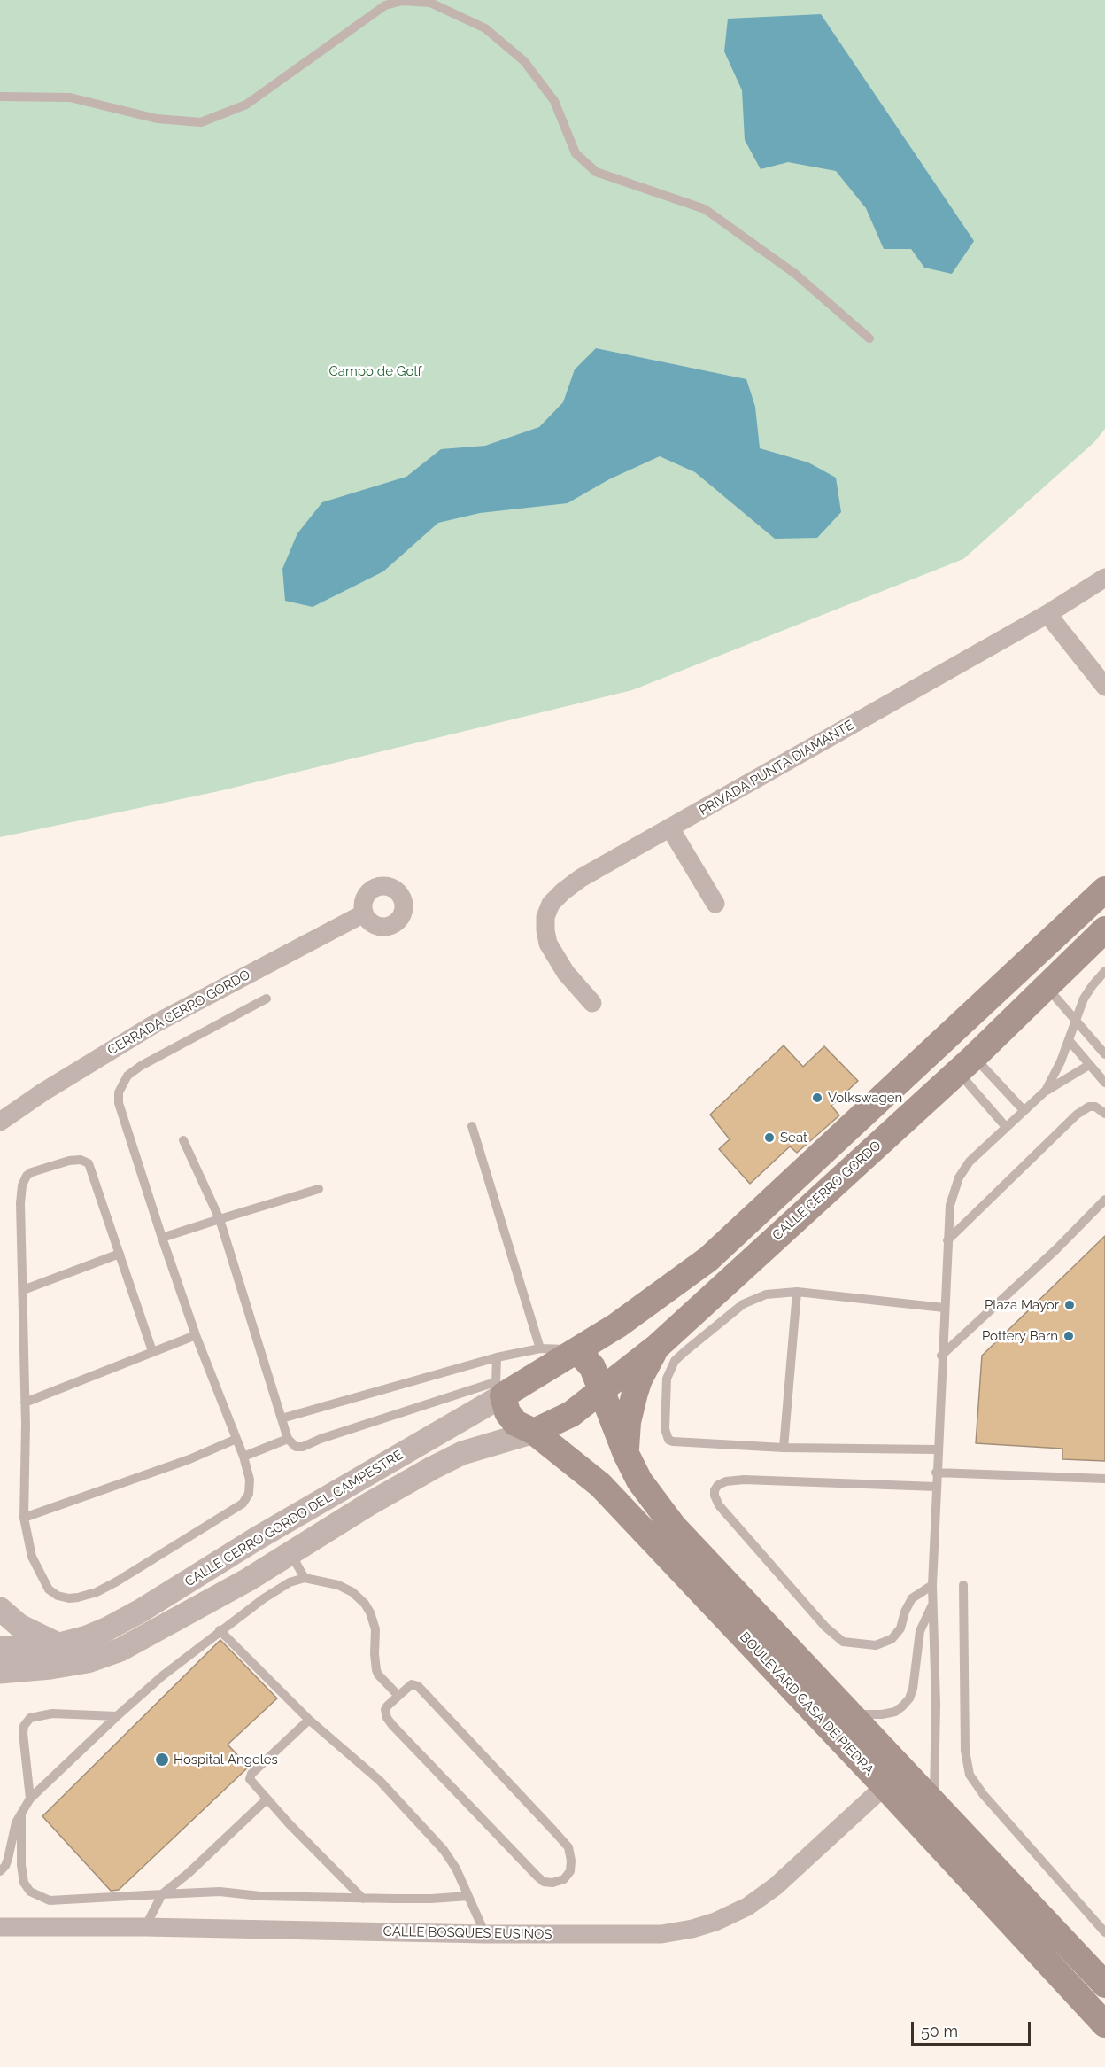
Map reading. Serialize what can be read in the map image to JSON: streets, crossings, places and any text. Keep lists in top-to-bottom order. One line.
{"streets":{"main road":["CALLE CERRO GORDO","CALLE CERRO GORDO DEL CAMPESTRE","BOULEVARD CASA DE PIEDRA"],"street":["PRIVADA PUNTA DIAMANTE","CERRADA CERRO GORDO","CALLE BOSQUES EUSINOS"]},"crossings":[["CALLE CERRO GORDO","CALLE CERRO GORDO DEL CAMPESTRE"],["CALLE CERRO GORDO","BOULEVARD CASA DE PIEDRA"],["CALLE CERRO GORDO DEL CAMPESTRE","BOULEVARD CASA DE PIEDRA"],["BOULEVARD CASA DE PIEDRA","CALLE BOSQUES EUSINOS"]],"parks":["Campo de Golf"],"places":["Volkswagen","Seat","Plaza Mayor","Pottery Barn","Hospital Angeles"],"scale_bar":"50 m"}
